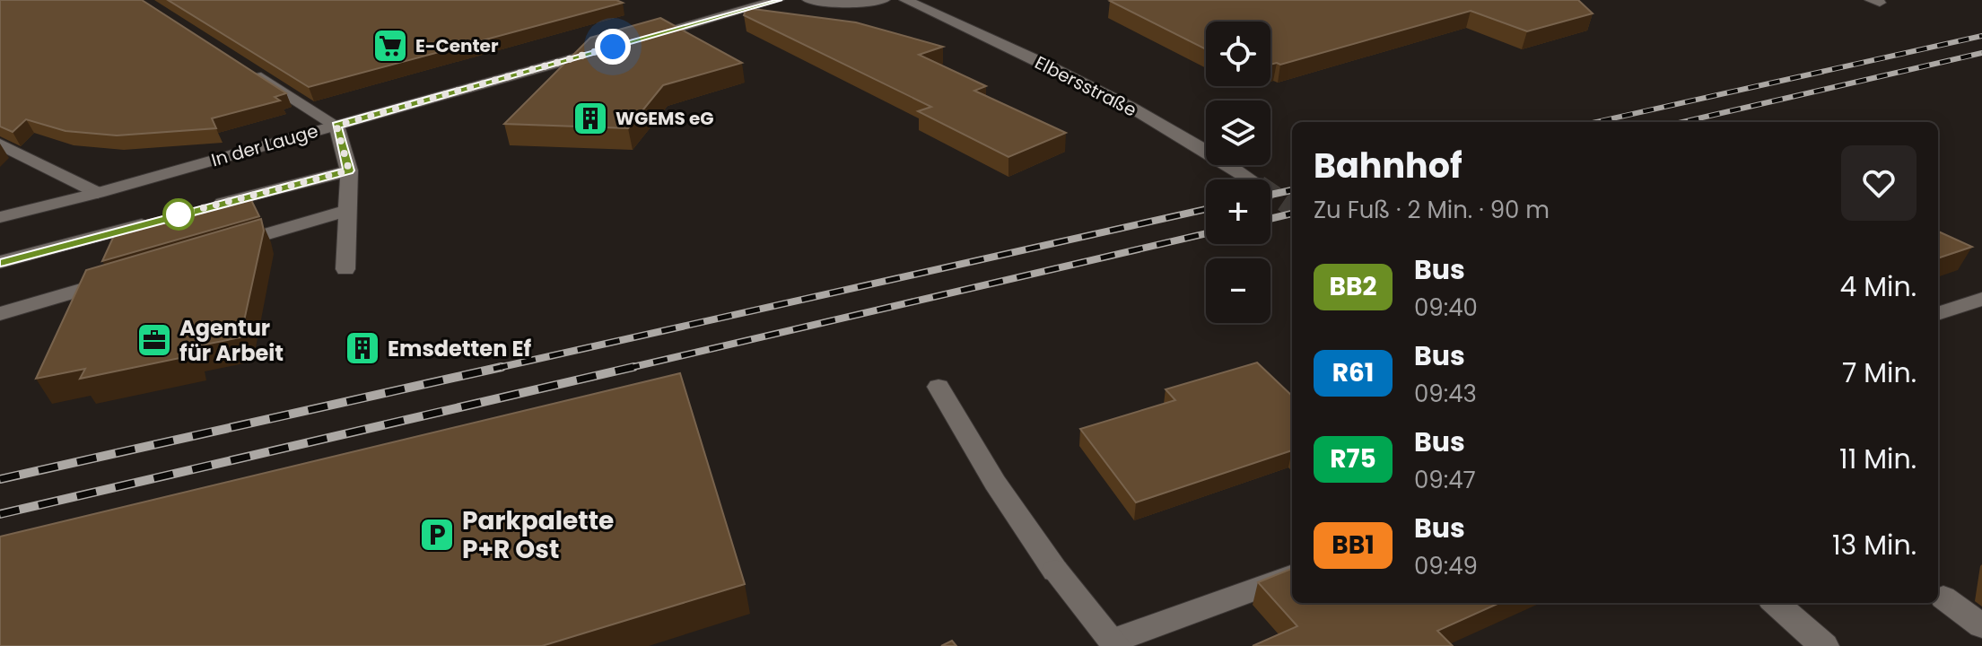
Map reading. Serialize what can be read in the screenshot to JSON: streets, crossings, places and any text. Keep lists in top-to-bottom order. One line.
{"streets":{"street":["Elbersstraße","In der Lauge"]},"places":{"supermarket":["E-Center"],"building":["WGEMS eG","Emsdetten Ef"],"office":["Agentur für Arbeit"],"parking":["Parkpalette P+R Ost"]},"lines":["bus line BB2"],"page":{"map_buttons":["+","−"],"heading":["Bahnhof","Zu Fuß · 2 Min. · 90 m"],"list":[{"mark":"BB2","name":"Bus","note":"09:40","value":"4 Min."},{"mark":"R61","name":"Bus","note":"09:43","value":"7 Min."},{"mark":"R75","name":"Bus","note":"09:47","value":"11 Min."},{"mark":"BB1","name":"Bus","note":"09:49","value":"13 Min."}]}}
